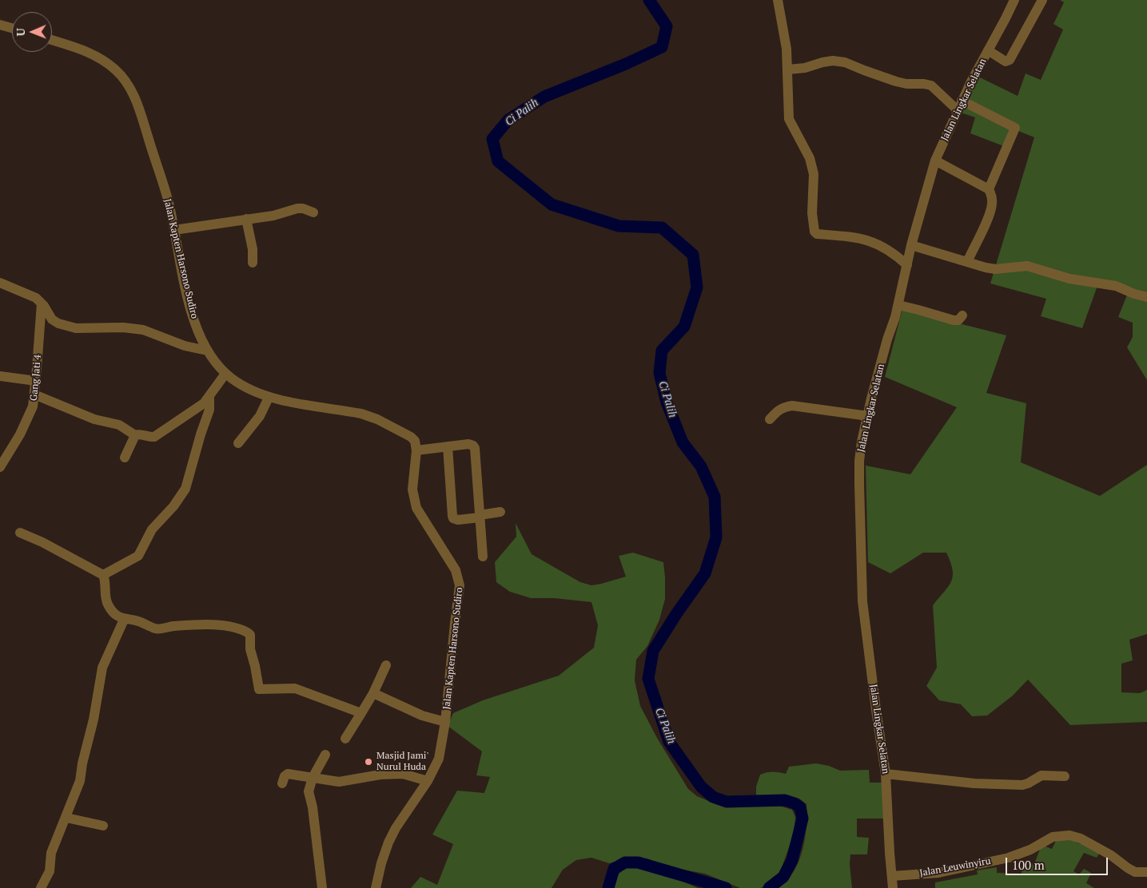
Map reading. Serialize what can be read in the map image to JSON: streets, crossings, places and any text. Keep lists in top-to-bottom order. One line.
{"streets":{"street":["Jalan Lingkar Selatan","Jalan Kapten Harsono Sudiro","Gang Jati 4","Jalan Leuwinyiru"]},"crossings":[["Jalan Lingkar Selatan","Jalan Leuwinyiru"]],"water":["Ci Palih"],"places":["Masjid Jami' Nurul Huda"],"scale_bar":"100 m","north":"left"}
